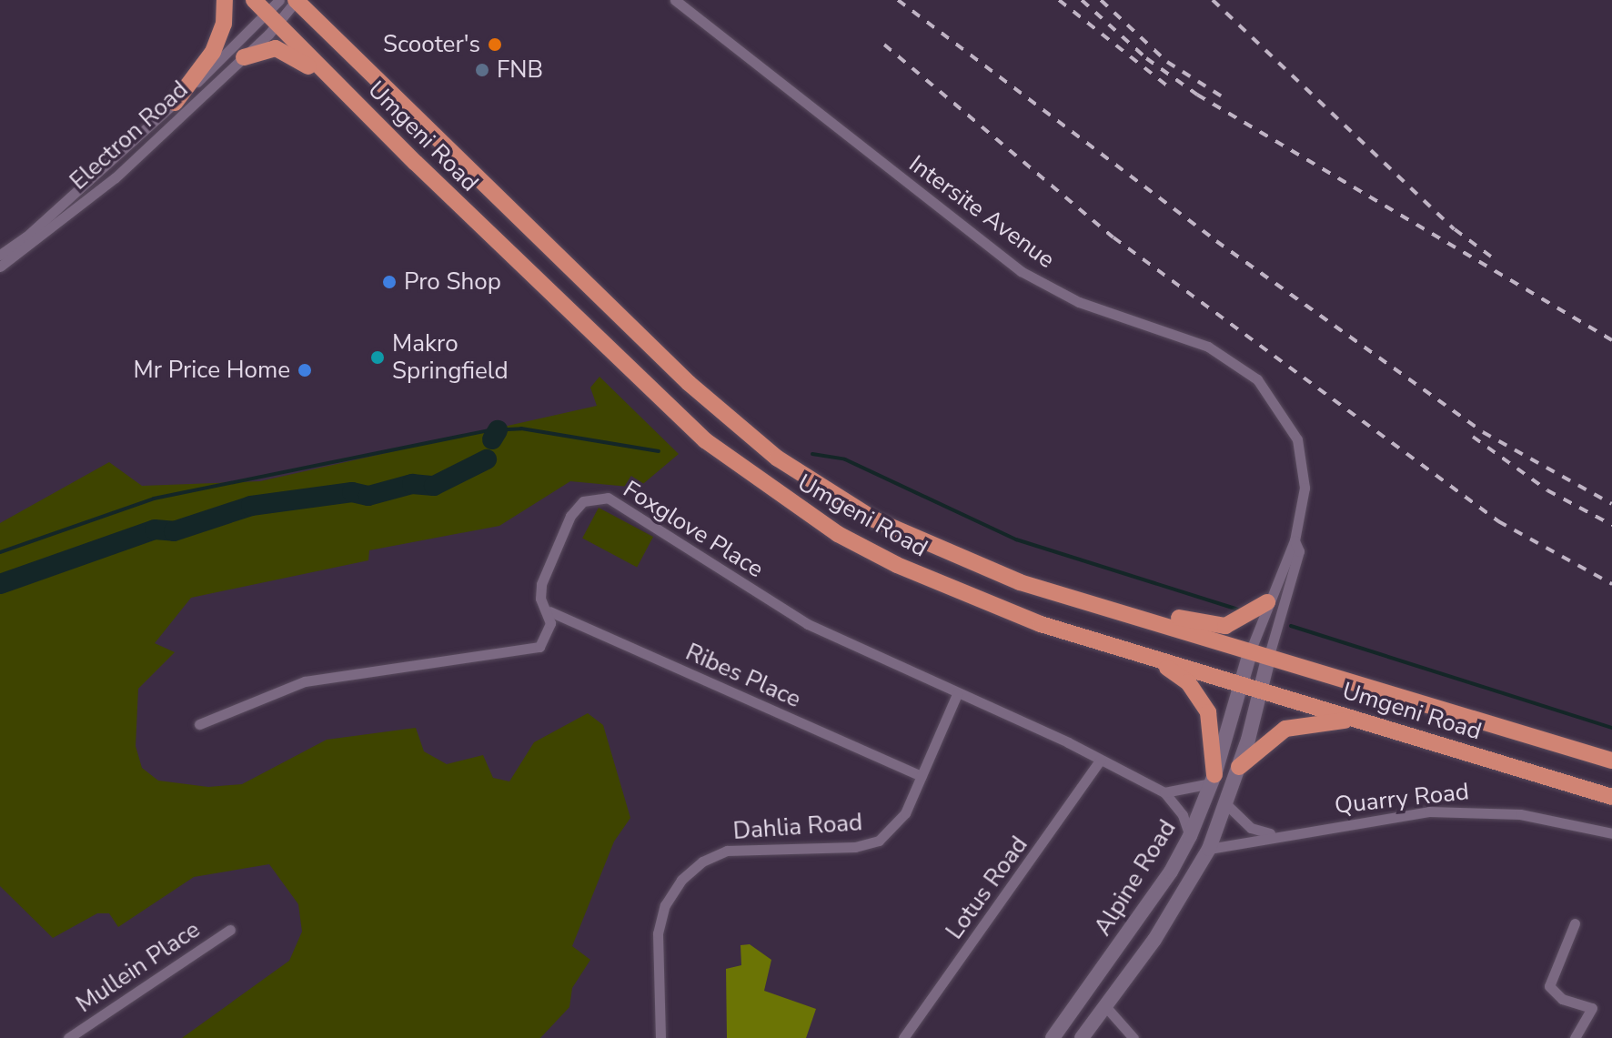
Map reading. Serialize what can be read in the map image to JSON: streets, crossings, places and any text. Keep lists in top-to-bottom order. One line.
{"streets":{"highway":["Umgeni Road"],"main road":["Alpine Road"],"street":["Electron Road","Intersite Avenue","Foxglove Place","Ribes Place","Quarry Road","Dahlia Road","Lotus Road","Mullein Place"]},"crossings":[["Electron Road","Umgeni Road"],["Umgeni Road","Intersite Avenue"],["Umgeni Road","Alpine Road"],["Intersite Avenue","Alpine Road"],["Foxglove Place","Ribes Place"],["Foxglove Place","Dahlia Road"],["Foxglove Place","Alpine Road"],["Foxglove Place","Lotus Road"],["Ribes Place","Dahlia Road"],["Quarry Road","Alpine Road"]],"places":["Scooter's","FNB","Pro Shop","Makro Springfield","Mr Price Home"]}
